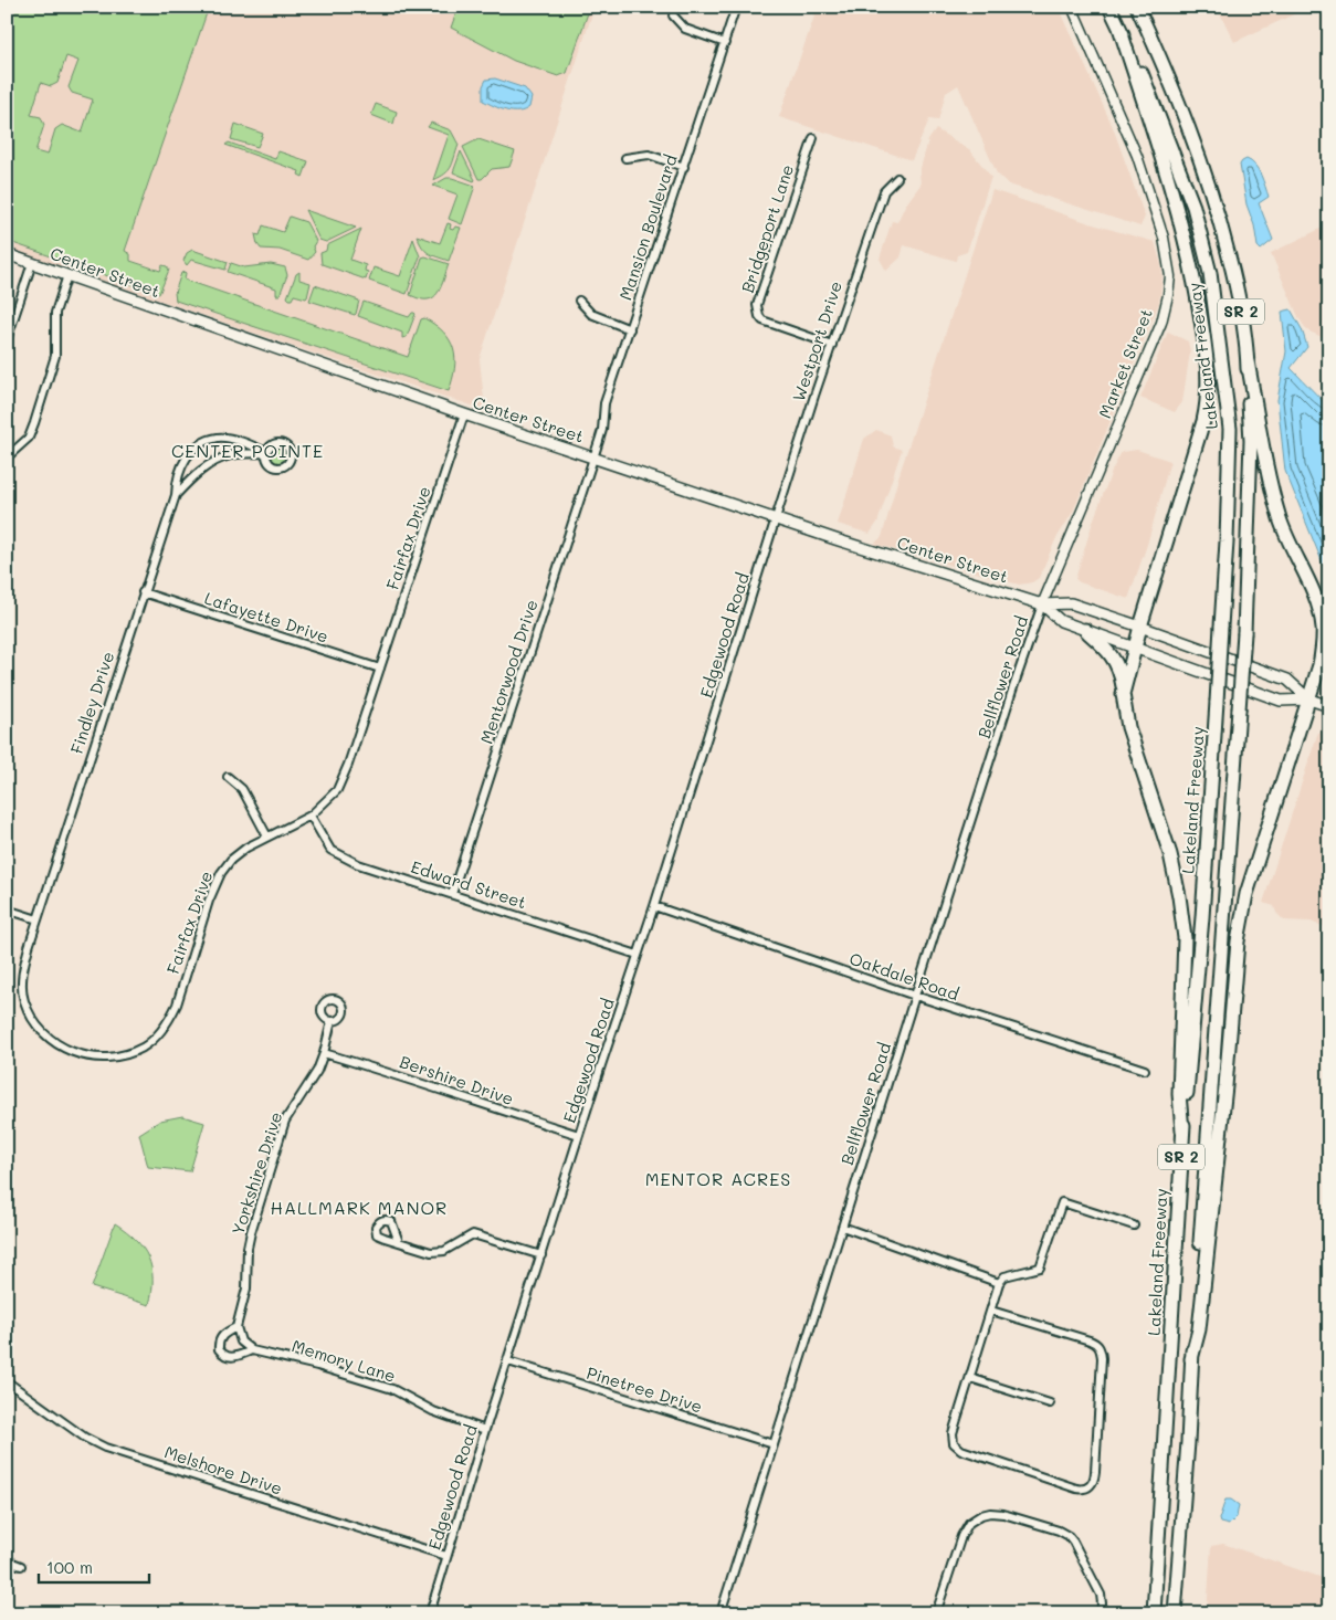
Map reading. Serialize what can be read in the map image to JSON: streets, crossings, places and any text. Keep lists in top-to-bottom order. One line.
{"streets":{"highway":["SR 2","Lakeland Freeway"],"main road":["Center Street"],"street":["Mansion Boulevard","Bridgeport Lane","Westport Drive","Market Street","Fairfax Drive","Lafayette Drive","Edgewood Road","Mentorwood Drive","Bellflower Road","Findley Drive","Edward Street","Oakdale Road","Bershire Drive","Yorkshire Drive","Memory Lane","Pinetree Drive","Melshore Drive"]},"crossings":[["Mansion Boulevard","Center Street"],["Mansion Boulevard","Mentorwood Drive"],["Bridgeport Lane","Westport Drive"],["Center Street","Westport Drive"],["Center Street","Market Street"],["Center Street","Fairfax Drive"],["Center Street","Edgewood Road"],["Center Street","Mentorwood Drive"],["Center Street","Bellflower Road"],["Westport Drive","Edgewood Road"],["Market Street","Bellflower Road"],["Fairfax Drive","Lafayette Drive"],["Fairfax Drive","Findley Drive"],["Fairfax Drive","Edward Street"],["Lafayette Drive","Findley Drive"],["Edgewood Road","Edward Street"],["Edgewood Road","Oakdale Road"],["Edgewood Road","Bershire Drive"],["Edgewood Road","Memory Lane"],["Edgewood Road","Pinetree Drive"],["Edgewood Road","Melshore Drive"],["Mentorwood Drive","Edward Street"],["Bellflower Road","Oakdale Road"],["Bellflower Road","Pinetree Drive"],["Bershire Drive","Yorkshire Drive"],["Yorkshire Drive","Memory Lane"]],"districts":["CENTER POINTE","MENTOR ACRES","HALLMARK MANOR"],"scale_bar":"100 m"}
